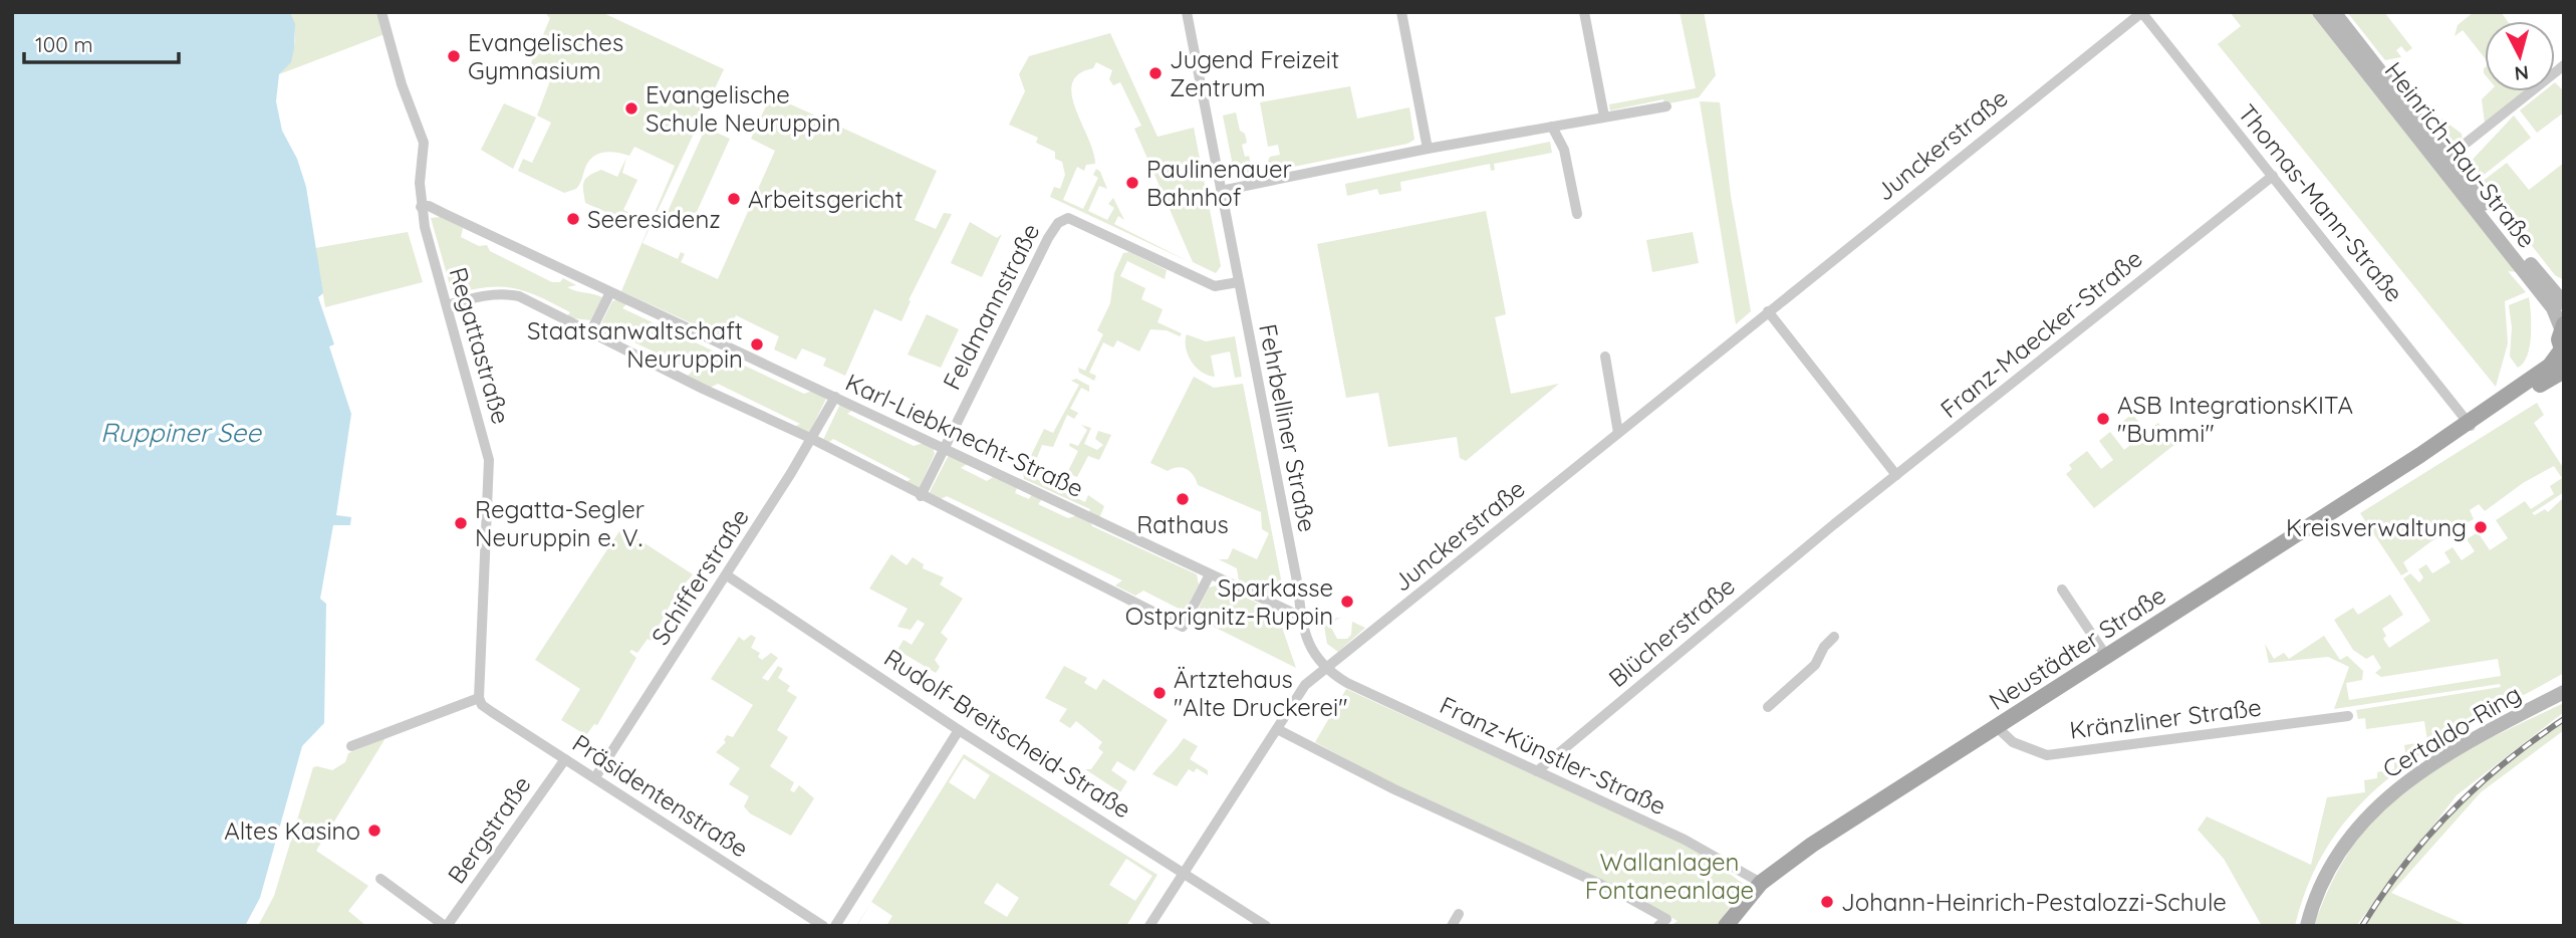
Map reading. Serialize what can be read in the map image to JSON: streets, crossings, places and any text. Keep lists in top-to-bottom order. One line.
{"streets":{"main road":["Heinrich-Rau-Straße","Neustädter Straße","Certaldo-Ring"],"street":["Junckerstraße","Thomas-Mann-Straße","Feldmannstraße","Franz-Maecker-Straße","Regattastraße","Fehrbelliner Straße","Karl-Liebknecht-Straße","Schifferstraße","Blücherstraße","Kränzliner Straße","Rudolf-Breitscheid-Straße","Franz-Künstler-Straße","Präsidentenstraße","Bergstraße"]},"crossings":[["Junckerstraße","Thomas-Mann-Straße"],["Junckerstraße","Fehrbelliner Straße"],["Junckerstraße","Rudolf-Breitscheid-Straße"],["Junckerstraße","Franz-Künstler-Straße"],["Thomas-Mann-Straße","Franz-Maecker-Straße"],["Thomas-Mann-Straße","Neustädter Straße"],["Feldmannstraße","Fehrbelliner Straße"],["Feldmannstraße","Karl-Liebknecht-Straße"],["Franz-Maecker-Straße","Blücherstraße"],["Regattastraße","Karl-Liebknecht-Straße"],["Regattastraße","Präsidentenstraße"],["Fehrbelliner Straße","Karl-Liebknecht-Straße"],["Fehrbelliner Straße","Franz-Künstler-Straße"],["Karl-Liebknecht-Straße","Schifferstraße"],["Schifferstraße","Rudolf-Breitscheid-Straße"],["Schifferstraße","Präsidentenstraße"],["Blücherstraße","Franz-Künstler-Straße"],["Neustädter Straße","Kränzliner Straße"],["Neustädter Straße","Franz-Künstler-Straße"],["Präsidentenstraße","Bergstraße"]],"water":["Ruppiner See"],"parks":["Wallanlagen Fontaneanlage"],"places":["Evangelisches Gymnasium","Jugend Freizeit Zentrum","Evangelische Schule Neuruppin","Paulinenauer Bahnhof","Arbeitsgericht","Seeresidenz","Staatsanwaltschaft Neuruppin","ASB IntegrationsKITA \"Bummi\"","Rathaus","Regatta-Segler Neuruppin e. V.","Kreisverwaltung","Sparkasse Ostprignitz-Ruppin","Ärtztehaus \"Alte Druckerei\"","Altes Kasino","Johann-Heinrich-Pestalozzi-Schule"],"scale_bar":"100 m","north":"bottom"}
